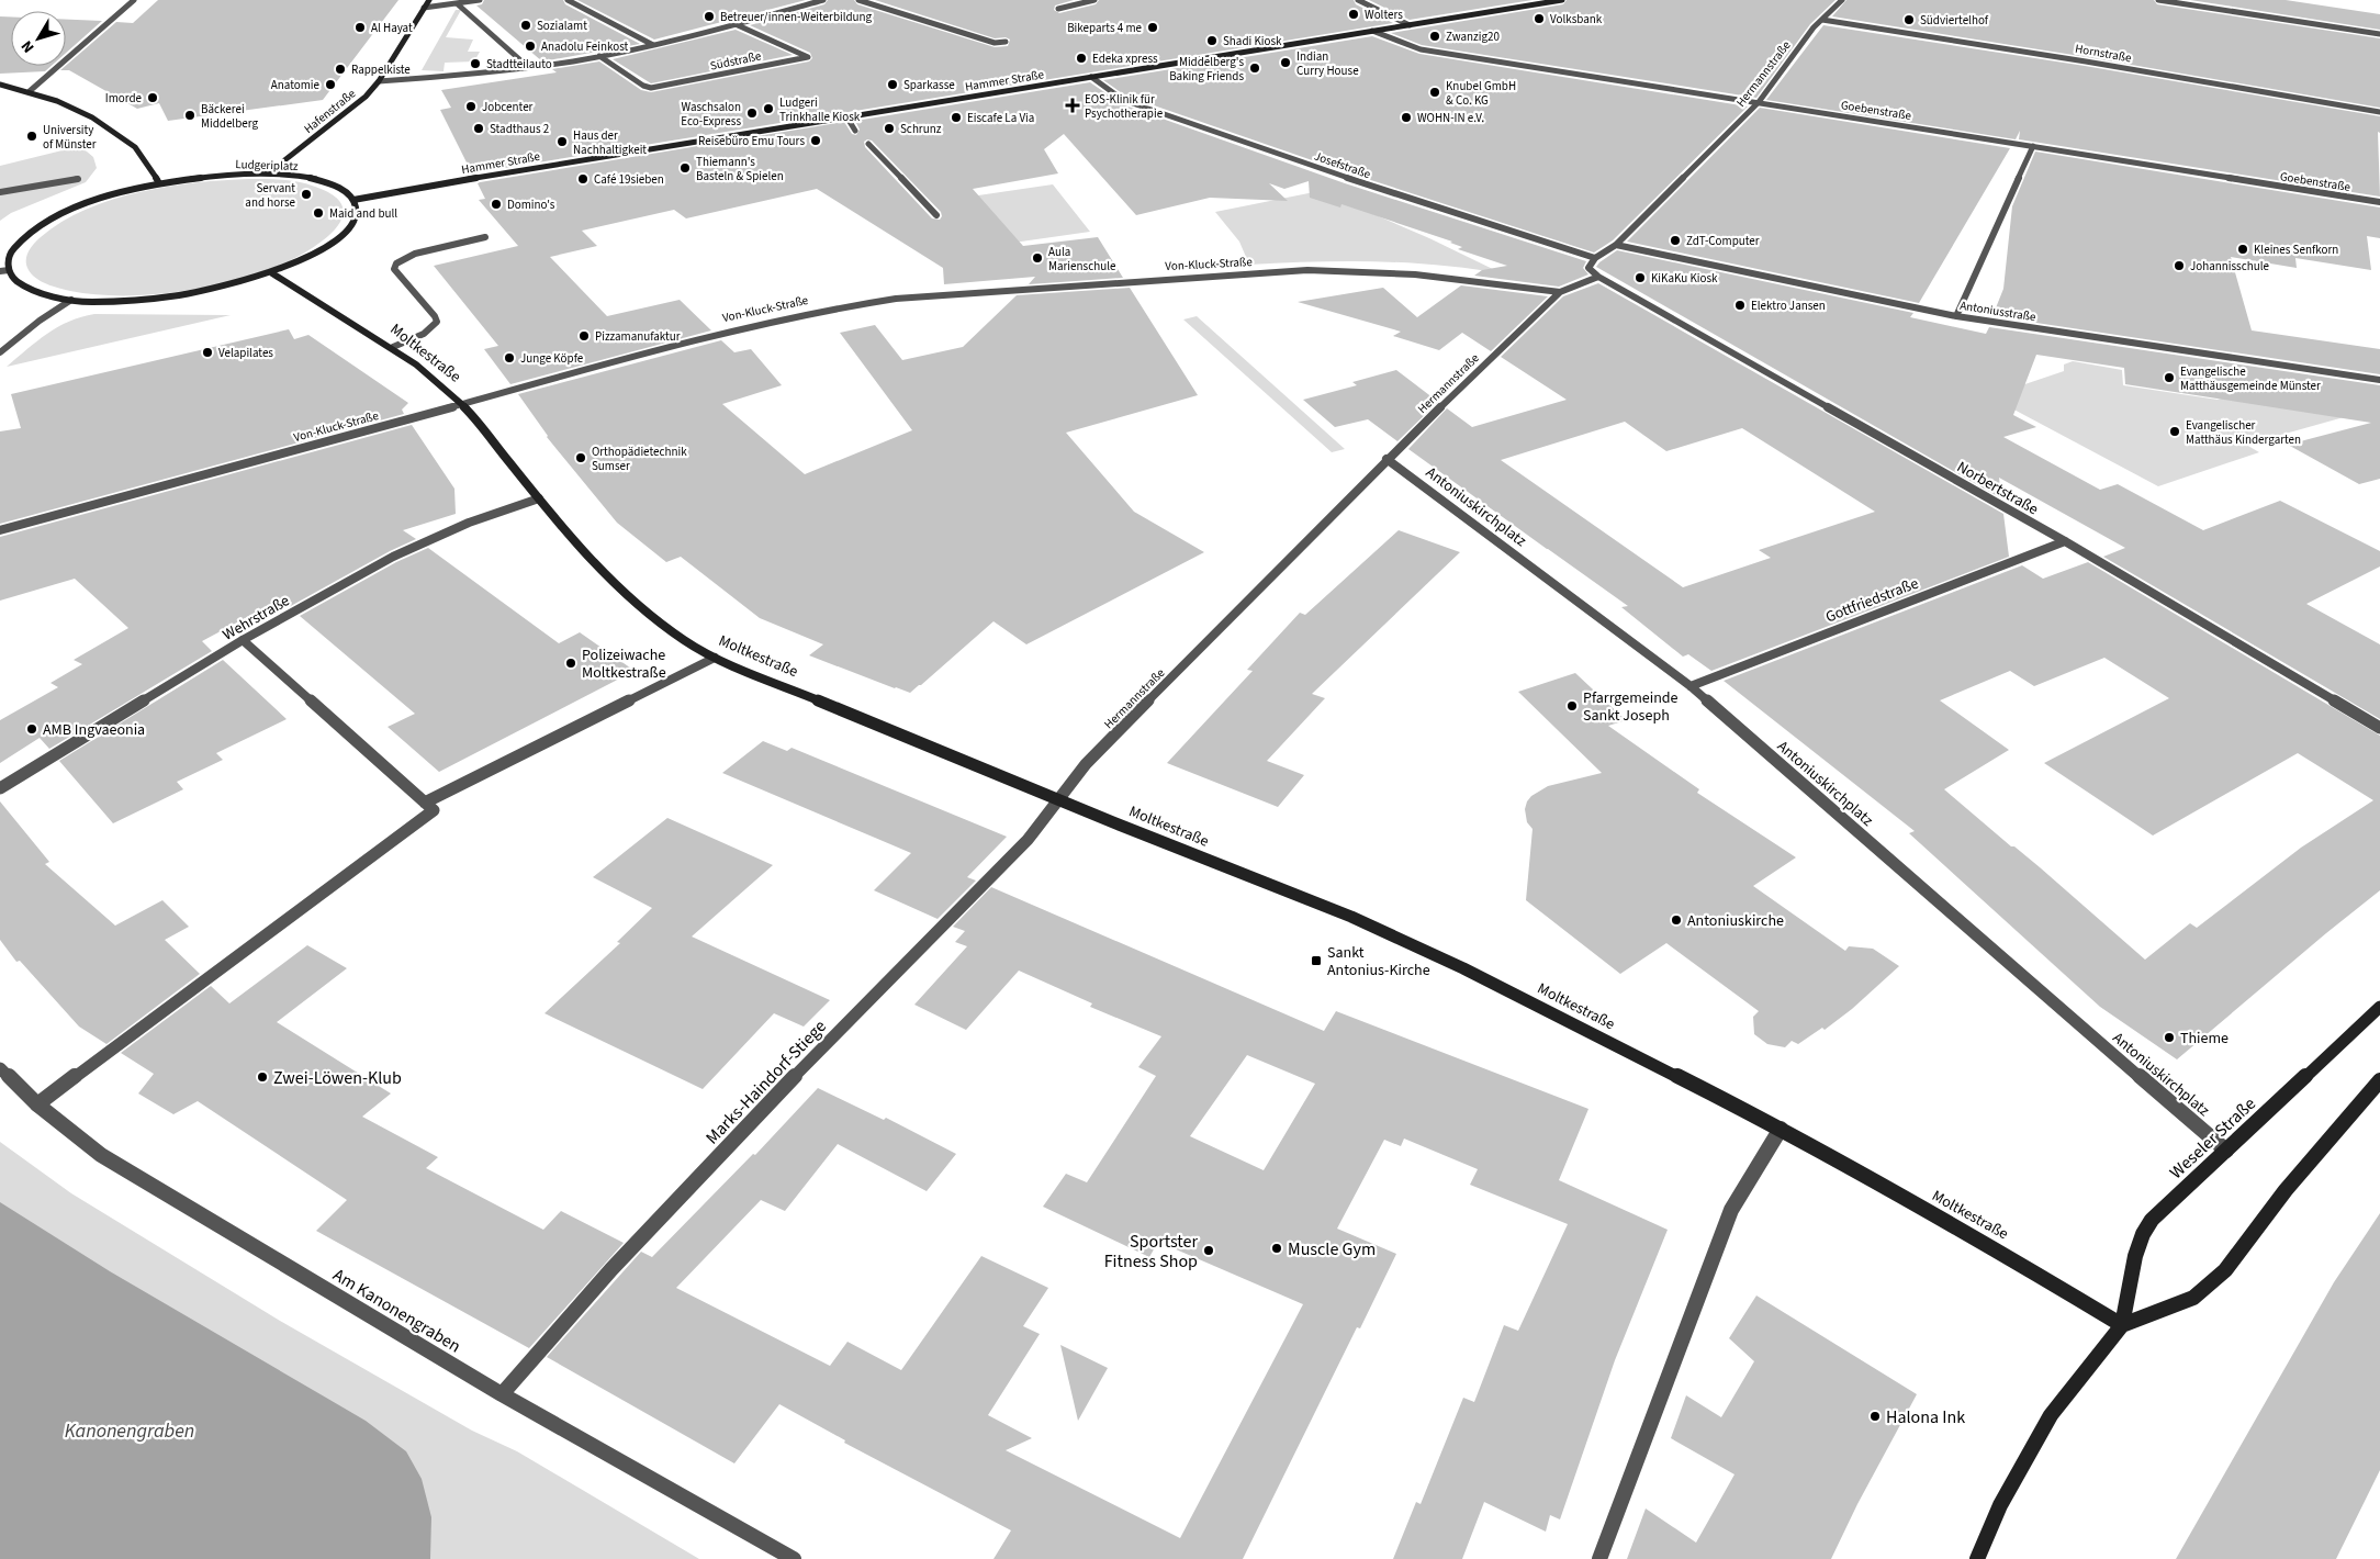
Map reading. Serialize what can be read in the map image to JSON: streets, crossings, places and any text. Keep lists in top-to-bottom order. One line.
{"streets":{"main road":["Hammer Straße","Hafenstraße","Ludgeriplatz","Moltkestraße","Weseler Straße"],"street":["Hornstraße","Südstraße","Hermannstraße","Goebenstraße","Josefstraße","Von-Kluck-Straße","Antoniusstraße","Norbertstraße","Antoniuskirchplatz","Gottfriedstraße","Wehrstraße","Marks-Haindorf-Stiege","Am Kanonengraben"]},"crossings":[["Hornstraße","Hermannstraße"],["Hermannstraße","Goebenstraße"],["Hermannstraße","Josefstraße"],["Hermannstraße","Von-Kluck-Straße"],["Hermannstraße","Antoniusstraße"],["Hermannstraße","Moltkestraße"],["Hermannstraße","Norbertstraße"],["Hermannstraße","Antoniuskirchplatz"],["Hermannstraße","Marks-Haindorf-Stiege"],["Hammer Straße","Goebenstraße"],["Hammer Straße","Ludgeriplatz"],["Hammer Straße","Josefstraße"],["Hafenstraße","Ludgeriplatz"],["Von-Kluck-Straße","Moltkestraße"],["Moltkestraße","Wehrstraße"],["Moltkestraße","Marks-Haindorf-Stiege"],["Moltkestraße","Weseler Straße"],["Norbertstraße","Gottfriedstraße"],["Antoniuskirchplatz","Gottfriedstraße"],["Antoniuskirchplatz","Weseler Straße"],["Marks-Haindorf-Stiege","Am Kanonengraben"]],"water":["Kanonengraben"],"places":{"other":["Wolters","Betreuer/innen-Weiterbildung","Volksbank","Südviertelhof","Sozialamt","Al Hayat","Bikeparts 4 me","Zwanzig20","Shadi Kiosk","Anadolu Feinkost","Edeka xpress","Indian Curry House","Stadtteilauto","Middelberg's Baking Friends","Rappelkiste","Anatomie","Sparkasse","Knubel GmbH & Co. KG","Imorde","Jobcenter","Ludgeri Trinkhalle Kiosk","Waschsalon Eco-Express","Bäckerei Middelberg","Eiscafe La Via","WOHN-IN e.V.","Stadthaus 2","Schrunz","University of Münster","Reisebüro Emu Tours","Haus der Nachhaltigkeit","Thiemann's Basteln & Spielen","Café 19sieben","Servant and horse","Domino's","Maid and bull","ZdT-Computer","Kleines Senfkorn","Aula Marienschule","Johannisschule","KiKaKu Kiosk","Elektro Jansen","Pizzamanufaktur","Velapilates","Junge Köpfe","Evangelische Matthäusgemeinde Münster","Evangelischer Matthäus Kindergarten","Orthopädietechnik Sumser","Polizeiwache Moltkestraße","Pfarrgemeinde Sankt Joseph","AMB Ingvaeonia","Antoniuskirche","Thieme","Zwei-Löwen-Klub","Muscle Gym","Sportster Fitness Shop","Halona Ink"],"health":["EOS-Klinik für Psychotherapie"],"transit":["Sankt Antonius-Kirche"]},"north":"bottom left"}
